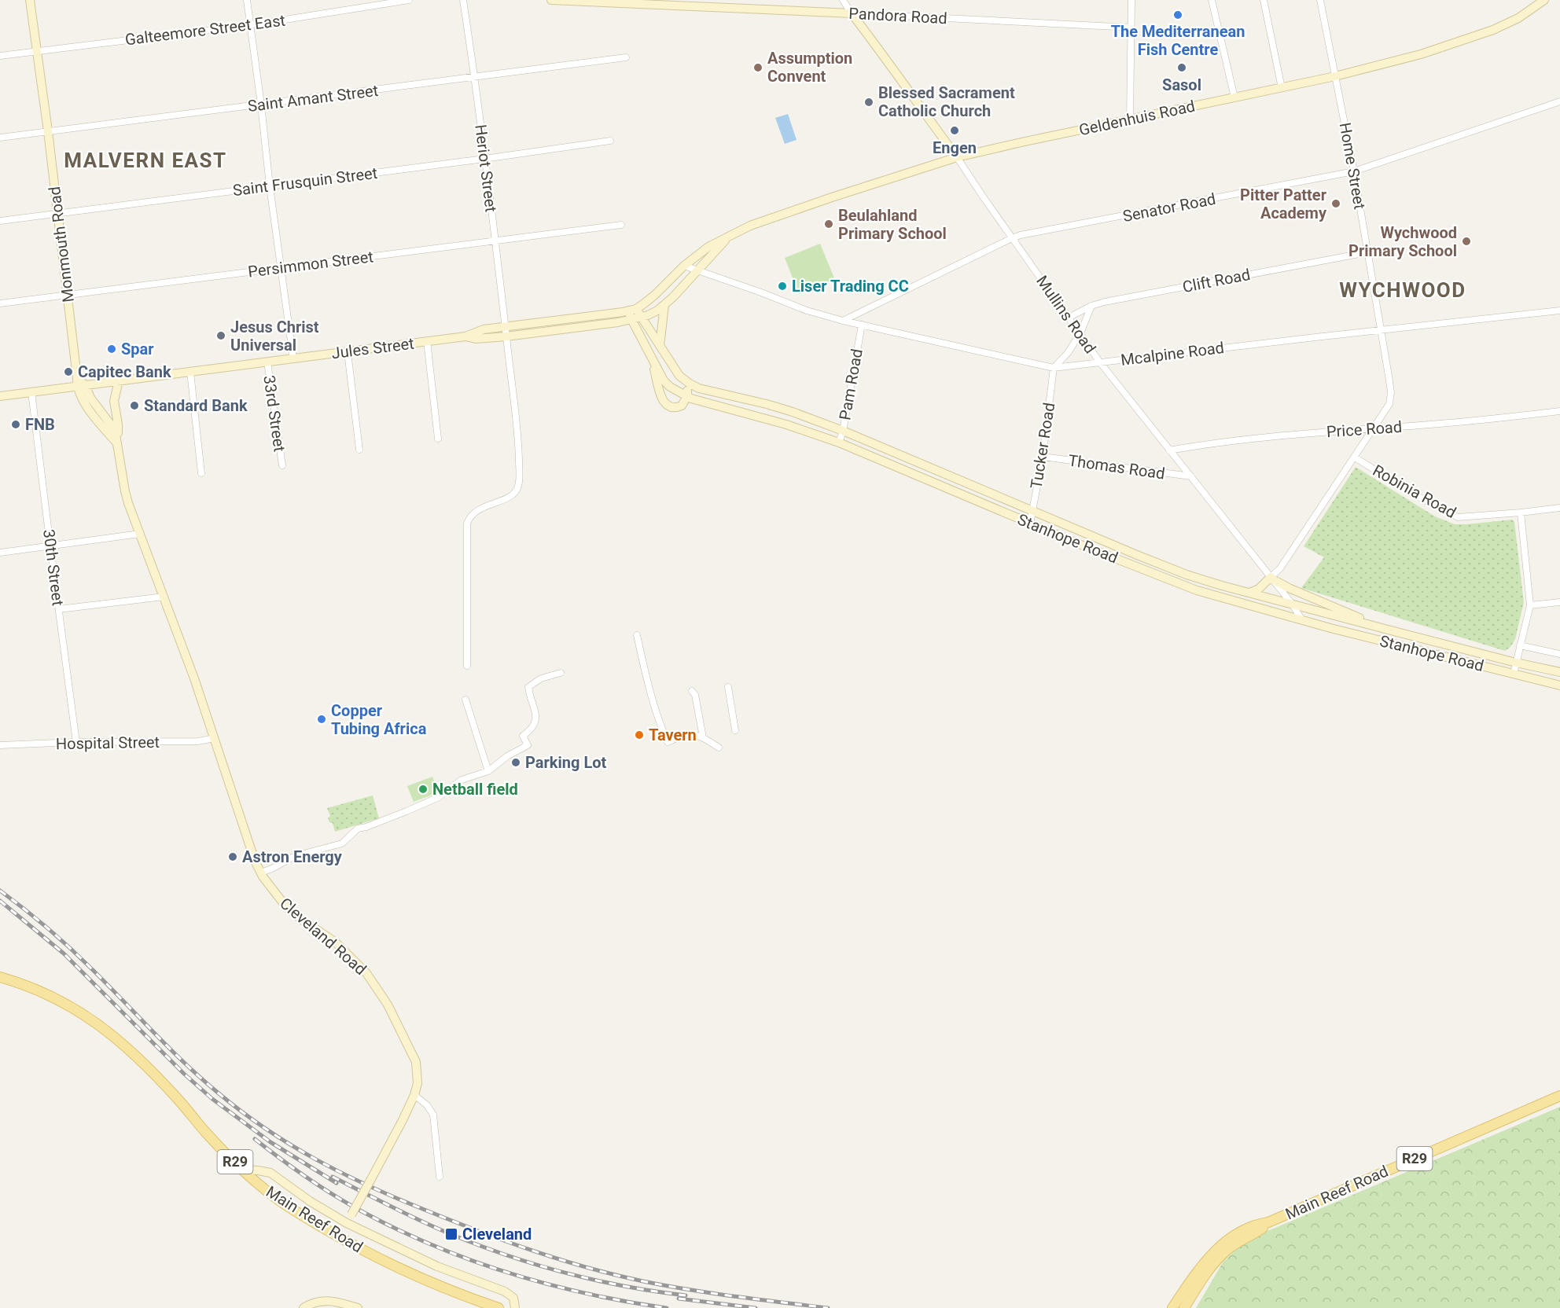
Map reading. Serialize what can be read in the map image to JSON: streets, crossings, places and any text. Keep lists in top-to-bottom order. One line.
{"streets":{"main road":["Pandora Road","Geldenhuis Road","Monmouth Road","Mullins Road","Jules Street","Stanhope Road","Cleveland Road","R29","Main Reef Road"],"street":["Galteemore Street East","Saint Amant Street","Home Street","Heriot Street","Saint Frusquin Street","Senator Road","Persimmon Street","Clift Road","Mcalpine Road","Pam Road","33rd Street","Price Road","Tucker Road","Thomas Road","Robinia Road","30th Street","Hospital Street"]},"crossings":[["Pandora Road","Mullins Road"],["Galteemore Street East","Monmouth Road"],["Saint Amant Street","Heriot Street"],["Saint Amant Street","Monmouth Road"],["Geldenhuis Road","Home Street"],["Geldenhuis Road","Mullins Road"],["Geldenhuis Road","Jules Street"],["Geldenhuis Road","Mcalpine Road"],["Geldenhuis Road","Stanhope Road"],["Home Street","Senator Road"],["Home Street","Clift Road"],["Home Street","Mullins Road"],["Home Street","Mcalpine Road"],["Home Street","Price Road"],["Home Street","Robinia Road"],["Heriot Street","Saint Frusquin Street"],["Heriot Street","Persimmon Street"],["Heriot Street","Jules Street"],["Saint Frusquin Street","Monmouth Road"],["Senator Road","Mullins Road"],["Senator Road","Mcalpine Road"],["Monmouth Road","Persimmon Street"],["Monmouth Road","Jules Street"],["Clift Road","Mullins Road"],["Mullins Road","Mcalpine Road"],["Mullins Road","Price Road"],["Mullins Road","Thomas Road"],["Mullins Road","Stanhope Road"],["Jules Street","33rd Street"],["Jules Street","Stanhope Road"],["Jules Street","30th Street"],["Jules Street","Cleveland Road"],["Mcalpine Road","Pam Road"],["Mcalpine Road","Tucker Road"],["Pam Road","Stanhope Road"],["Tucker Road","Thomas Road"],["Tucker Road","Stanhope Road"],["30th Street","Hospital Street"],["Hospital Street","Cleveland Road"]],"districts":["MALVERN EAST","WYCHWOOD"],"places":{"other":["The Mediterranean Fish Centre","Assumption Convent","Sasol","Blessed Sacrament Catholic Church","Engen","Pitter Patter Academy","Beulahland Primary School","Wychwood Primary School","Liser Trading CC","Jesus Christ Universal","Spar","Capitec Bank","Standard Bank","FNB","Copper Tubing Africa","Tavern","Parking Lot","Netball field","Astron Energy"],"transit":["Cleveland"]}}
